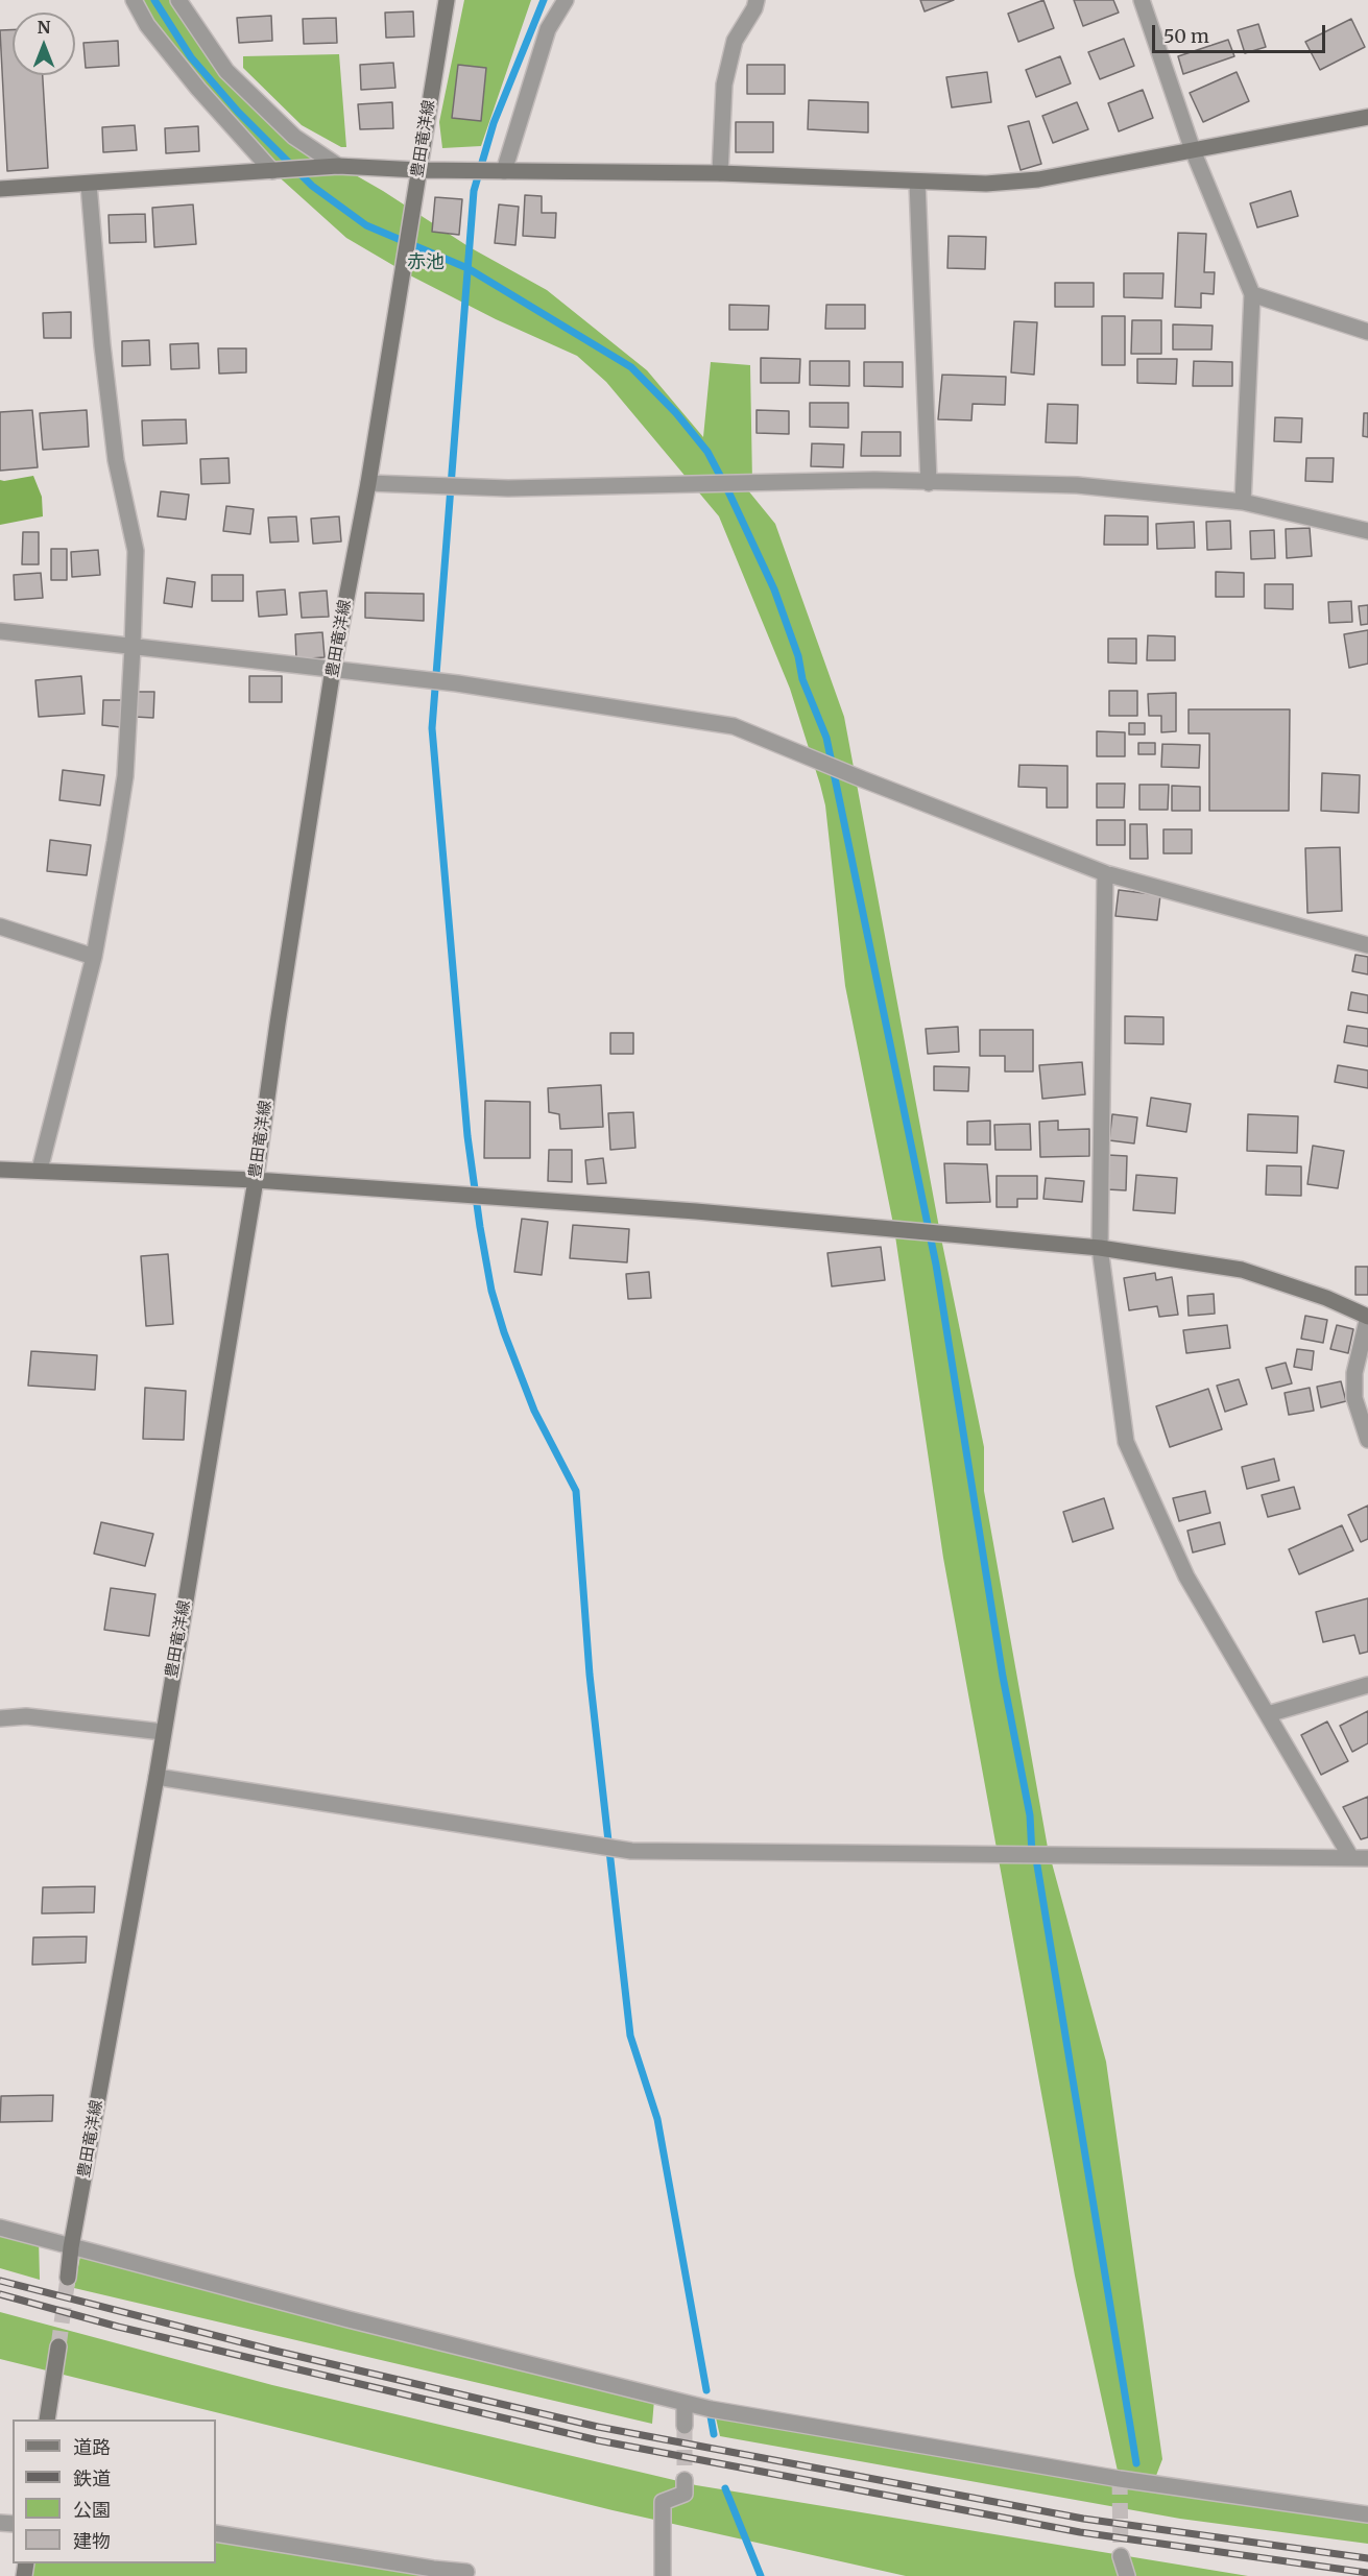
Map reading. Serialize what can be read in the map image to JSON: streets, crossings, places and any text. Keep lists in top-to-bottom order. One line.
{"streets":{"street":["豊田竜洋線"]},"districts":["赤池"],"legend":["道路","鉄道","公園","建物"],"scale_bar":"50 m","north":"top"}
